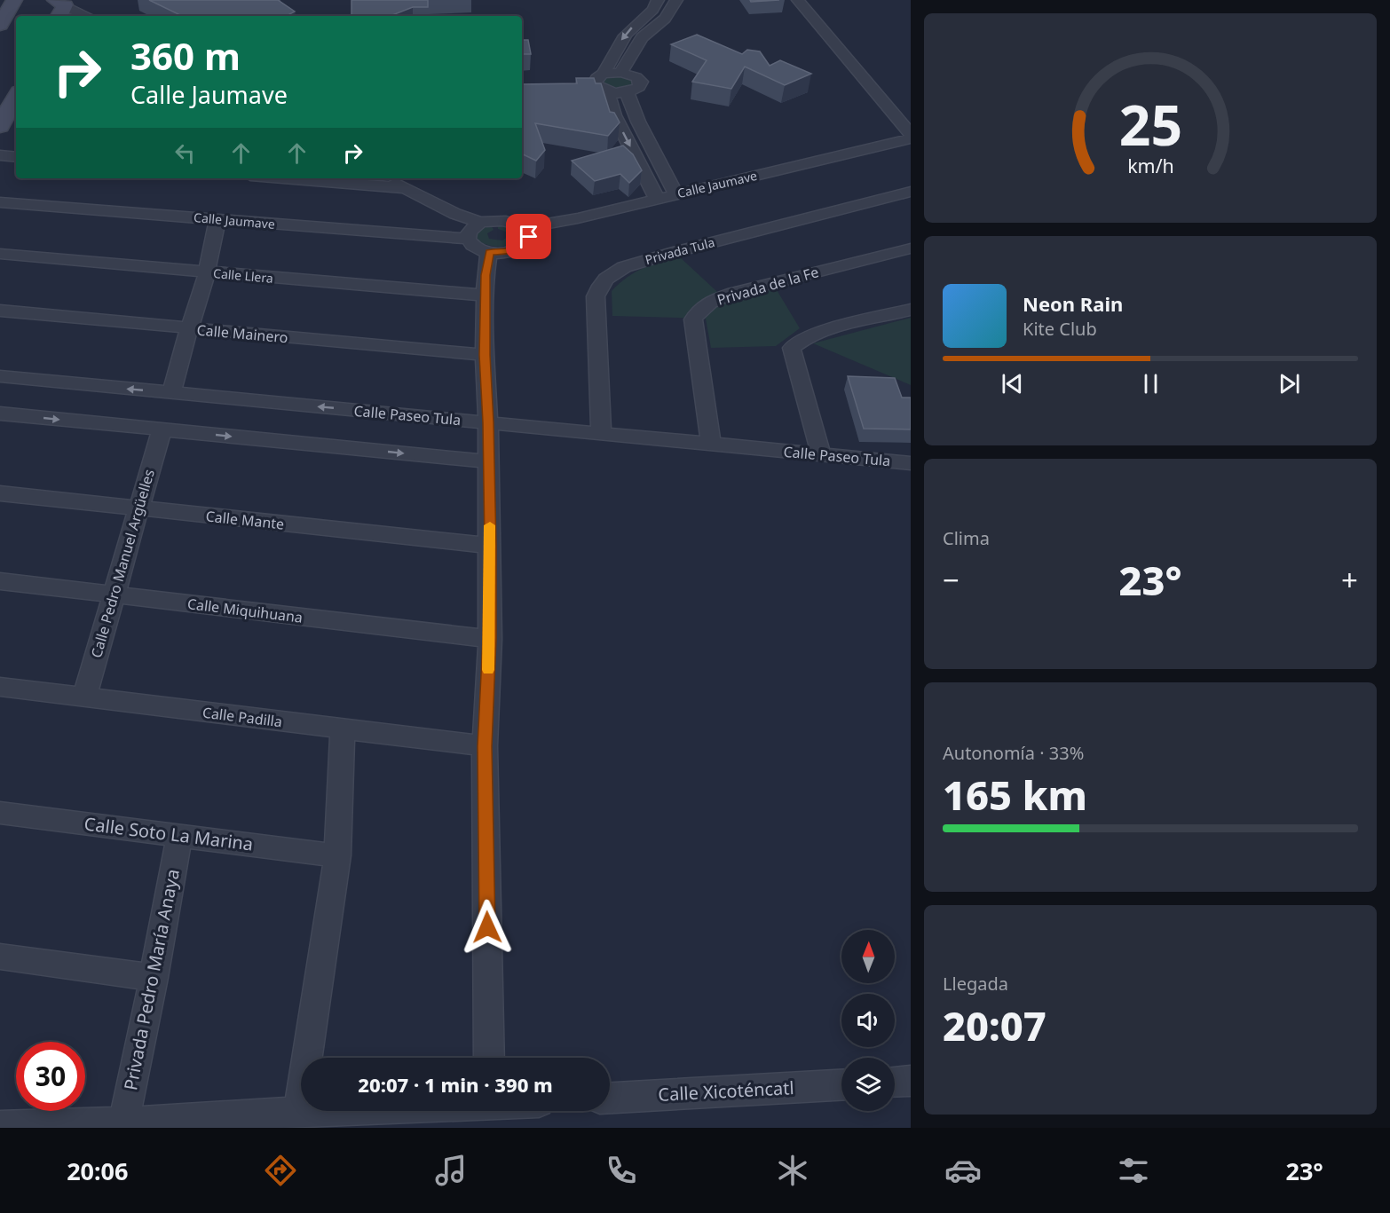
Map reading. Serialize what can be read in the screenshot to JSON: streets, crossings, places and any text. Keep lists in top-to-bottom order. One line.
{"streets":{"street":["Calle Jaumave","Privada Tula","Calle Llera","Privada de la Fe","Calle Mainero","Calle Paseo Tula","Calle Mante","Calle Pedro Manuel Argüelles","Calle Miquihuana","Calle Padilla","Calle Soto La Marina","Privada Pedro María Anaya","Calle Xicoténcatl"]},"crossings":[["Privada Tula","Calle Paseo Tula"],["Privada de la Fe","Calle Paseo Tula"],["Calle Mante","Calle Pedro Manuel Argüelles"],["Calle Pedro Manuel Argüelles","Calle Miquihuana"],["Calle Pedro Manuel Argüelles","Calle Padilla"],["Calle Soto La Marina","Privada Pedro María Anaya"]],"north":"top","page":{"turn":["360 m","Calle Jaumave"],"song":["Neon Rain","Kite Club"],"tile":["Clima",["Autonomía · 33%","165 km"],["Llegada","20:07"]],"heat":["−","23°","+"],"limit":"30","trip":"20:07 · 1 min · 390 m","tabs":["20:06","23°"],"gauge":["25","km/h"]}}
